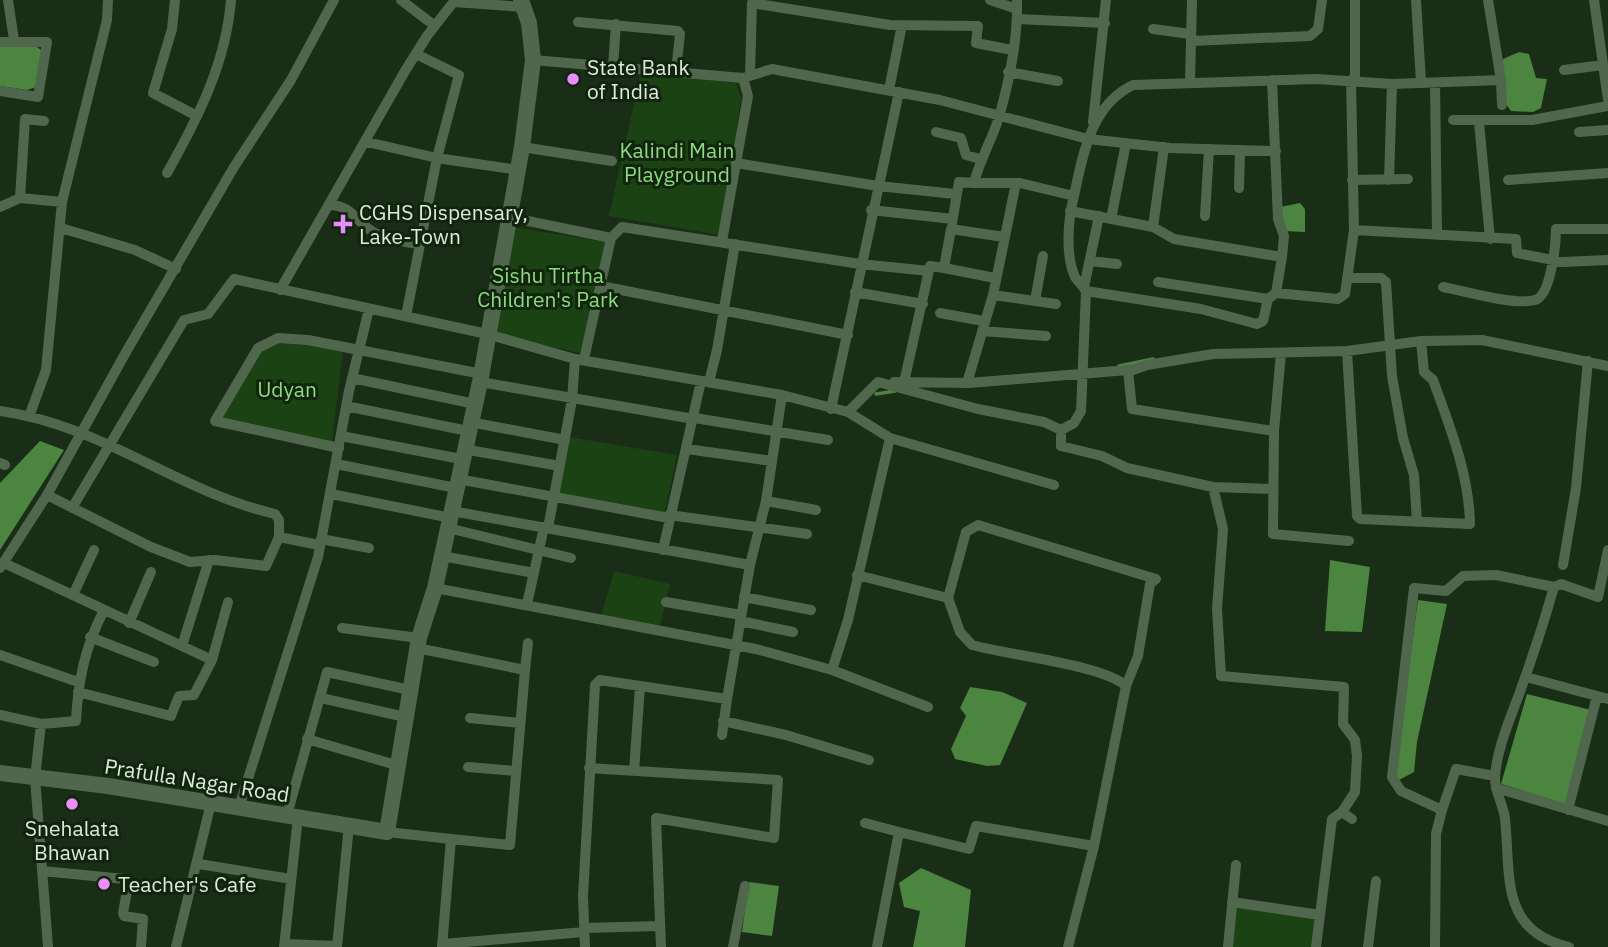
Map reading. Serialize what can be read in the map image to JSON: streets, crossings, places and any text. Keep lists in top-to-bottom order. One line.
{"streets":{"street":["Prafulla Nagar Road"]},"parks":["Kalindi Main Playground","Sishu Tirtha Children's Park","Udyan"],"places":{"other":["State Bank of India","Snehalata Bhawan","Teacher's Cafe"],"health":["CGHS Dispensary, Lake-Town"]}}
